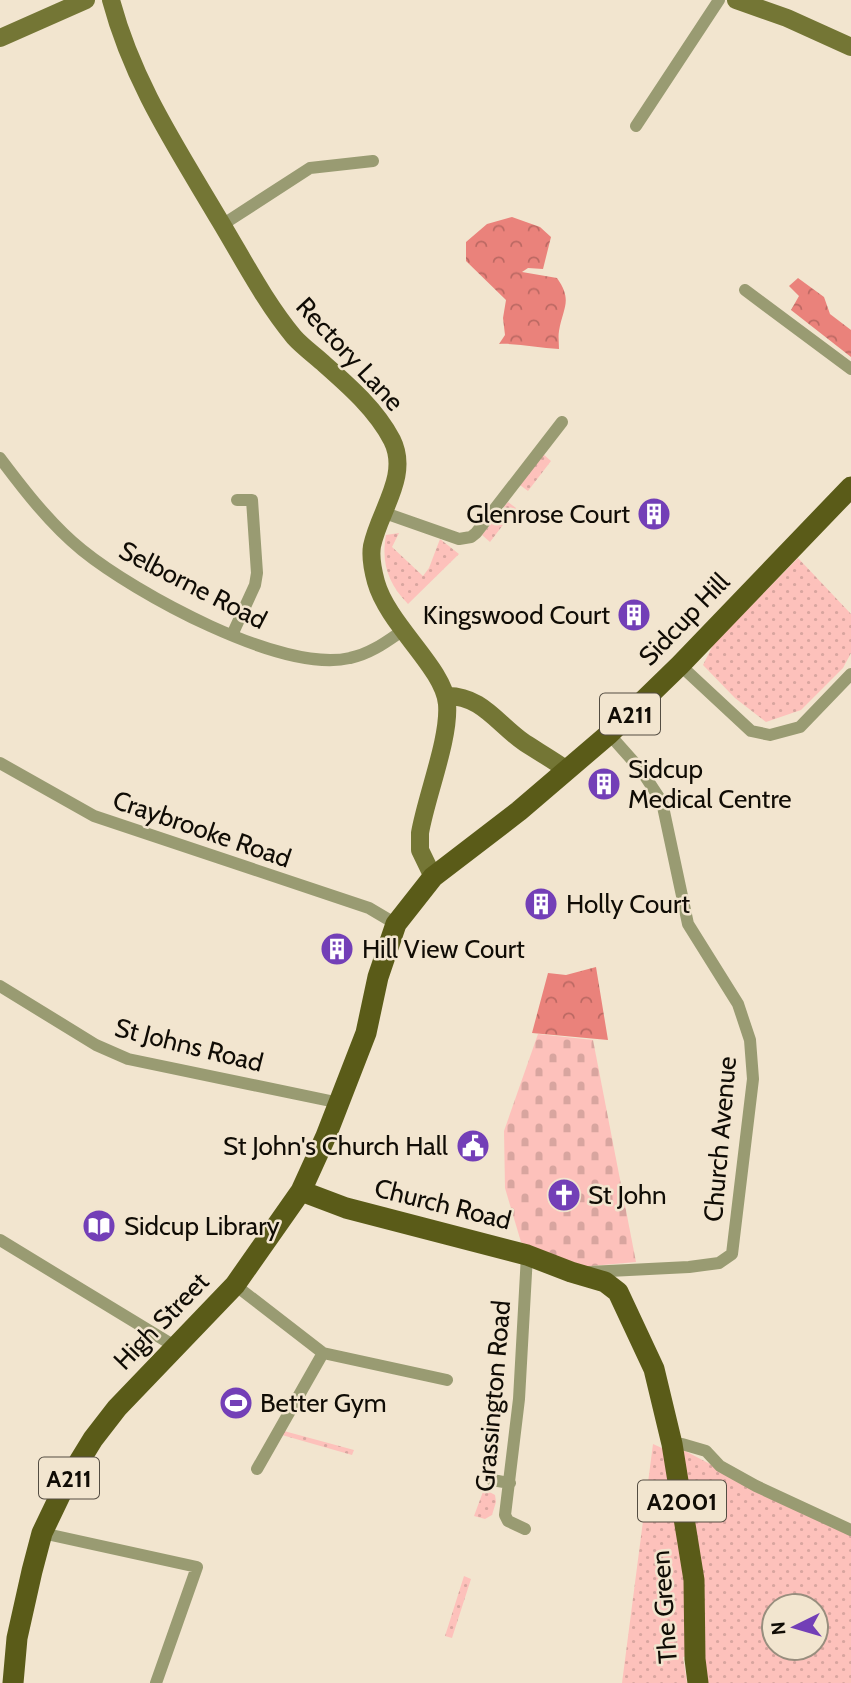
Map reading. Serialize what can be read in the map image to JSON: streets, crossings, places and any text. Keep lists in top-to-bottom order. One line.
{"streets":{"main road":["Sidcup Hill","A211","Church Road","High Street","A2001","The Green"],"street":["Rectory Lane","Selborne Road","Craybrooke Road","St Johns Road","Church Avenue","Grassington Road"]},"crossings":[["Rectory Lane","Selborne Road"],["Sidcup Hill","Craybrooke Road"],["Sidcup Hill","Church Avenue"],["Sidcup Hill","High Street"],["Craybrooke Road","High Street"],["St Johns Road","High Street"],["Church Avenue","Church Road"],["Church Avenue","The Green"],["Church Road","High Street"],["Church Road","Grassington Road"],["Church Road","The Green"]],"places":{"building":["Glenrose Court","Kingswood Court","Sidcup Medical Centre","Holly Court","Hill View Court"],"public building":["St John's Church Hall"],"church":["St John"],"library":["Sidcup Library"],"sports":["Better Gym"]},"north":"left"}
